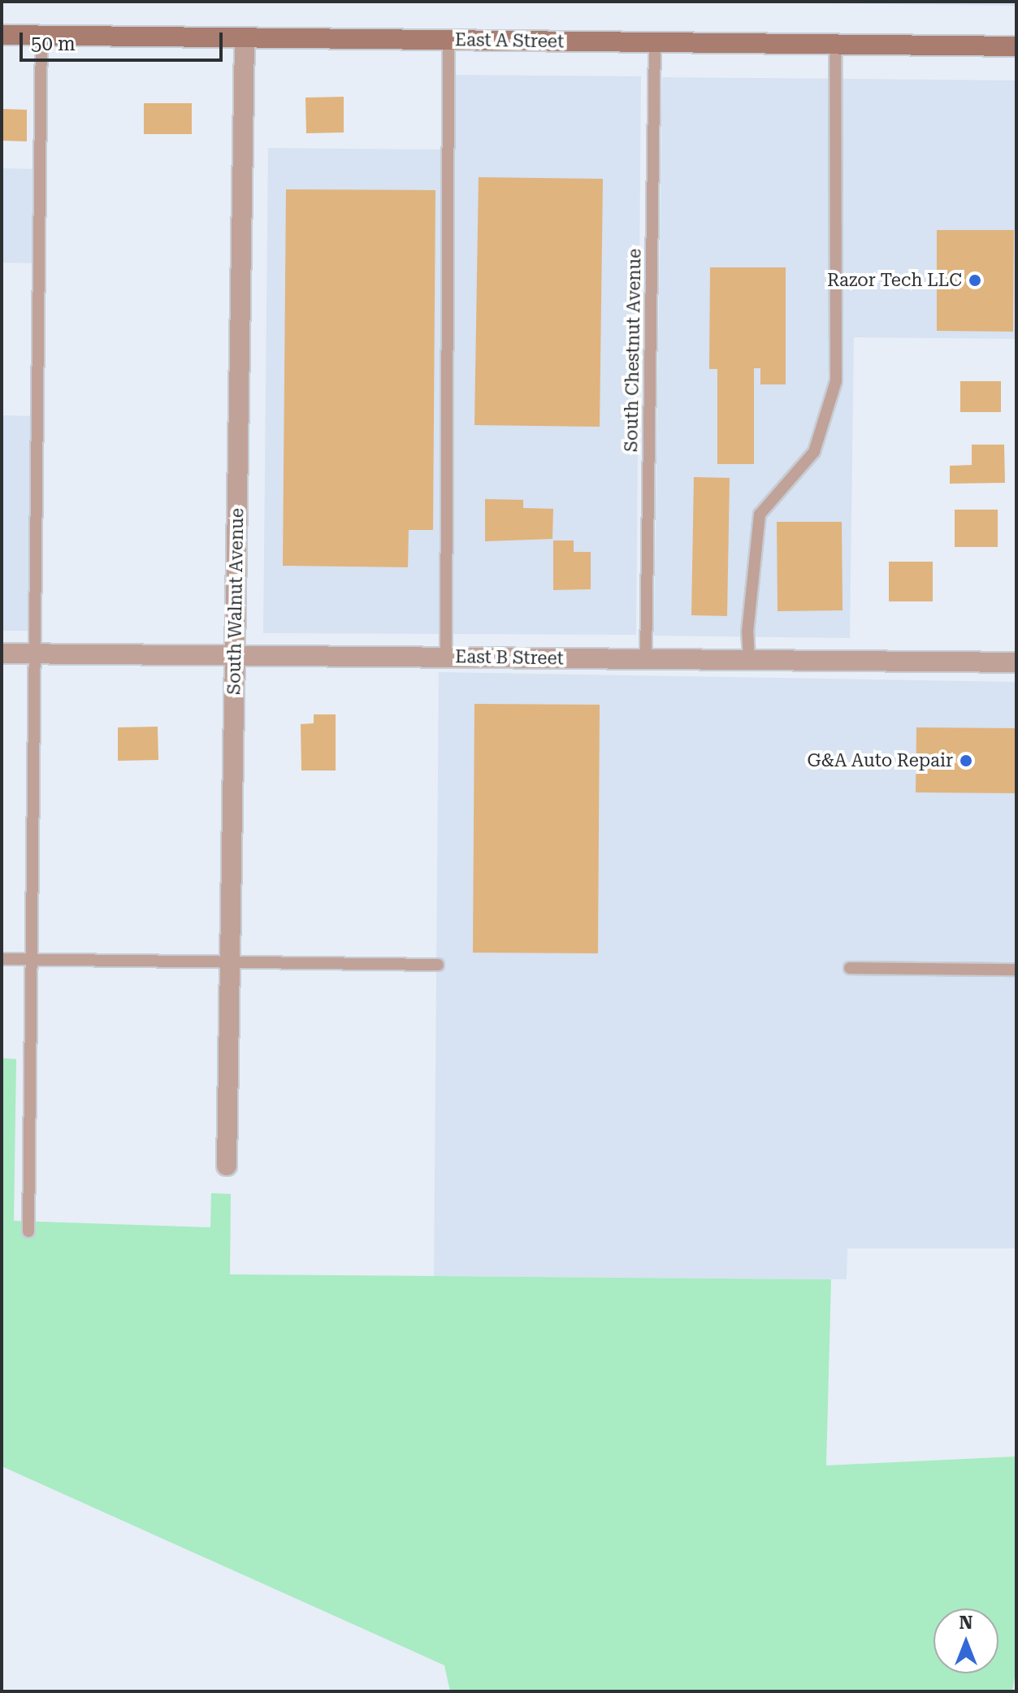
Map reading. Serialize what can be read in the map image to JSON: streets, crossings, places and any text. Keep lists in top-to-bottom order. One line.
{"streets":{"main road":["East A Street"],"street":["South Walnut Avenue","East B Street"],"lane":["South Chestnut Avenue"]},"crossings":[["East A Street","South Chestnut Avenue"],["East A Street","South Walnut Avenue"],["South Chestnut Avenue","East B Street"],["South Walnut Avenue","East B Street"]],"places":["Razor Tech LLC","G&A Auto Repair"],"scale_bar":"50 m","north":"top"}
